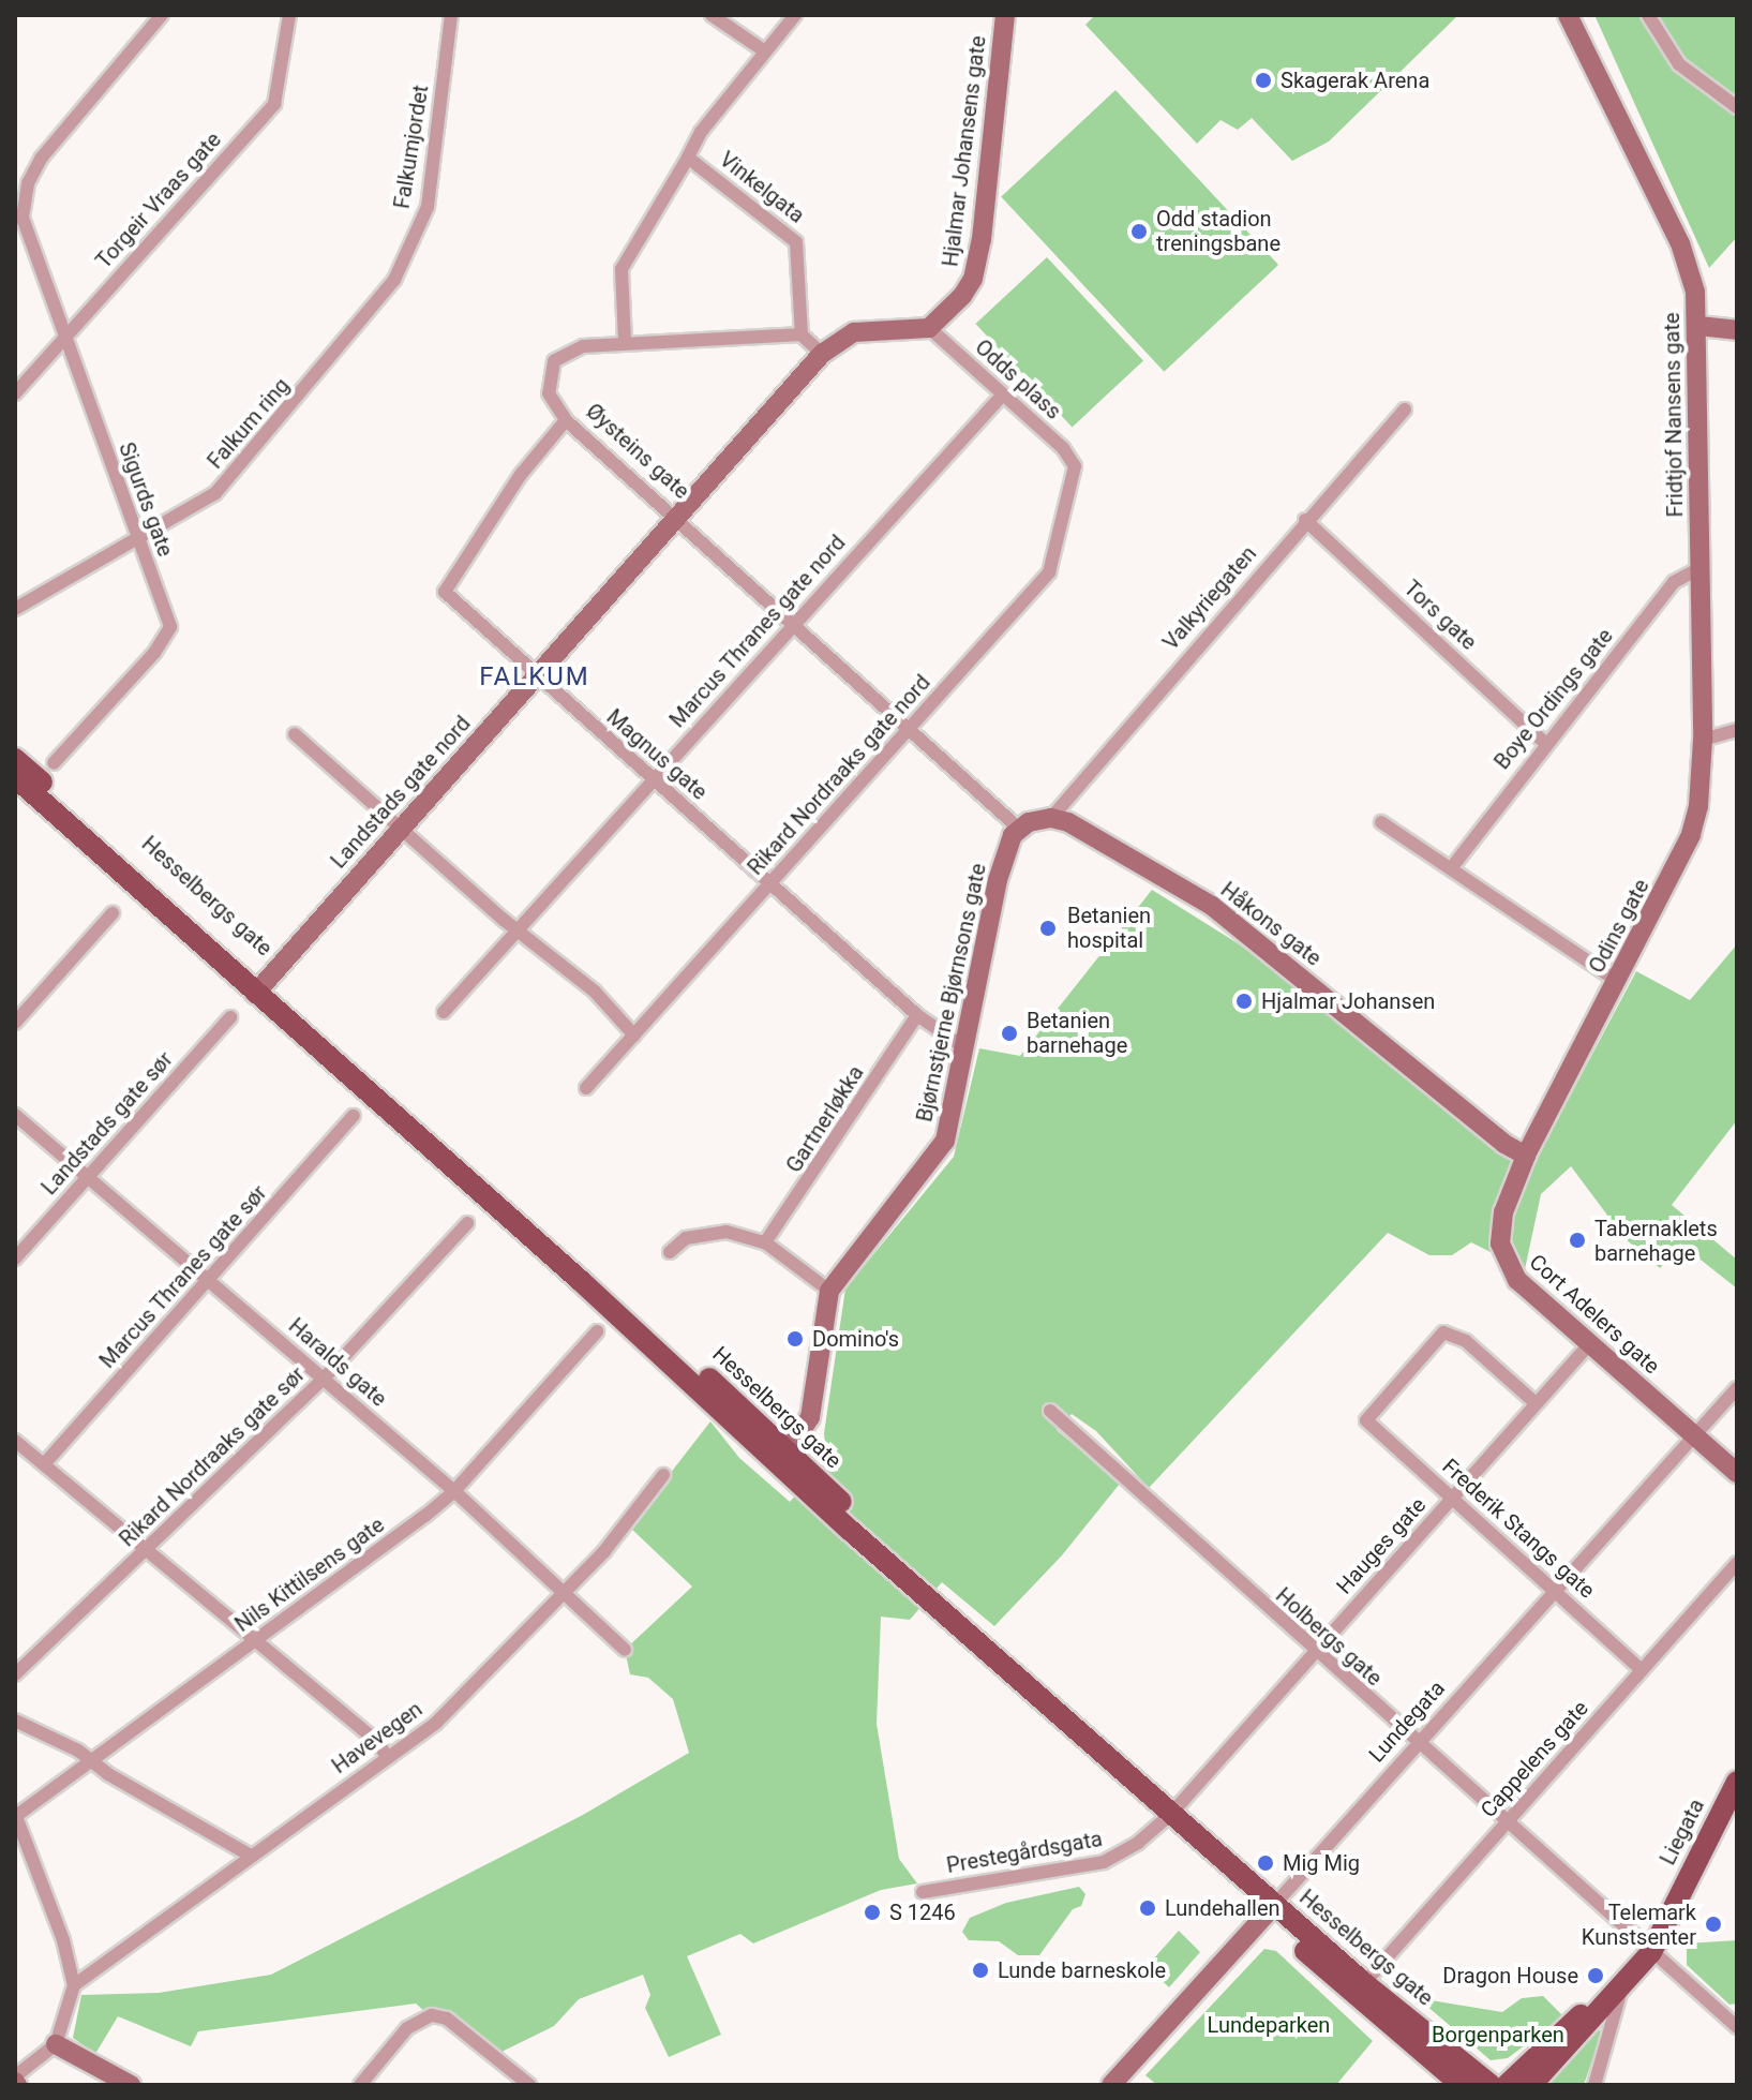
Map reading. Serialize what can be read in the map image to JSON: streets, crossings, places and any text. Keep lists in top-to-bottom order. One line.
{"streets":{"main road":["Hesselbergs gate","Liegata"],"street":["Falkumjordet","Hjalmar Johansens gate","Vinkelgata","Torgeir Vraas gate","Odds plass","Fridtjof Nansens gate","Falkum ring","Øysteins gate","Sigurds gate","Valkyriegaten","Tors gate","Marcus Thranes gate nord","Boye Ordings gate","Magnus gate","Rikard Nordraaks gate nord","Landstads gate nord","Håkons gate","Odins gate","Bjørnstjerne Bjørnsons gate","Gartnerløkka","Landstads gate sør","Marcus Thranes gate sør","Cort Adelers gate","Haralds gate","Rikard Nordraaks gate sør","Frederik Stangs gate","Hauges gate","Nils Kittilsens gate","Holbergs gate","Lundegata","Havevegen","Cappelens gate","Prestegårdsgata"]},"crossings":[["Falkumjordet","Falkum ring"],["Hjalmar Johansens gate","Odds plass"],["Vinkelgata","Øysteins gate"],["Torgeir Vraas gate","Sigurds gate"],["Odds plass","Marcus Thranes gate nord"],["Odds plass","Rikard Nordraaks gate nord"],["Fridtjof Nansens gate","Boye Ordings gate"],["Fridtjof Nansens gate","Odins gate"],["Falkum ring","Sigurds gate"],["Øysteins gate","Marcus Thranes gate nord"],["Øysteins gate","Magnus gate"],["Øysteins gate","Rikard Nordraaks gate nord"],["Øysteins gate","Landstads gate nord"],["Øysteins gate","Bjørnstjerne Bjørnsons gate"],["Valkyriegaten","Tors gate"],["Valkyriegaten","Håkons gate"],["Tors gate","Boye Ordings gate"],["Marcus Thranes gate nord","Magnus gate"],["Magnus gate","Rikard Nordraaks gate nord"],["Magnus gate","Landstads gate nord"],["Magnus gate","Bjørnstjerne Bjørnsons gate"],["Magnus gate","Gartnerløkka"],["Landstads gate nord","Hesselbergs gate"],["Hesselbergs gate","Bjørnstjerne Bjørnsons gate"],["Hesselbergs gate","Hauges gate"],["Hesselbergs gate","Lundegata"],["Hesselbergs gate","Cappelens gate"],["Hesselbergs gate","Prestegårdsgata"],["Håkons gate","Odins gate"],["Håkons gate","Cort Adelers gate"],["Odins gate","Cort Adelers gate"],["Landstads gate sør","Haralds gate"],["Marcus Thranes gate sør","Haralds gate"],["Cort Adelers gate","Hauges gate"],["Cort Adelers gate","Lundegata"],["Haralds gate","Rikard Nordraaks gate sør"],["Haralds gate","Nils Kittilsens gate"],["Haralds gate","Havevegen"],["Frederik Stangs gate","Hauges gate"],["Frederik Stangs gate","Lundegata"],["Frederik Stangs gate","Cappelens gate"],["Hauges gate","Holbergs gate"],["Hauges gate","Prestegårdsgata"],["Holbergs gate","Lundegata"],["Holbergs gate","Cappelens gate"],["Holbergs gate","Liegata"]],"districts":["FALKUM"],"parks":["Lundeparken","Borgenparken"],"places":["Skagerak Arena","Odd stadion treningsbane","Betanien hospital","Hjalmar Johansen","Betanien barnehage","Tabernaklets barnehage","Domino's","Mig Mig","Lundehallen","S 1246","Telemark Kunstsenter","Lunde barneskole","Dragon House"]}
